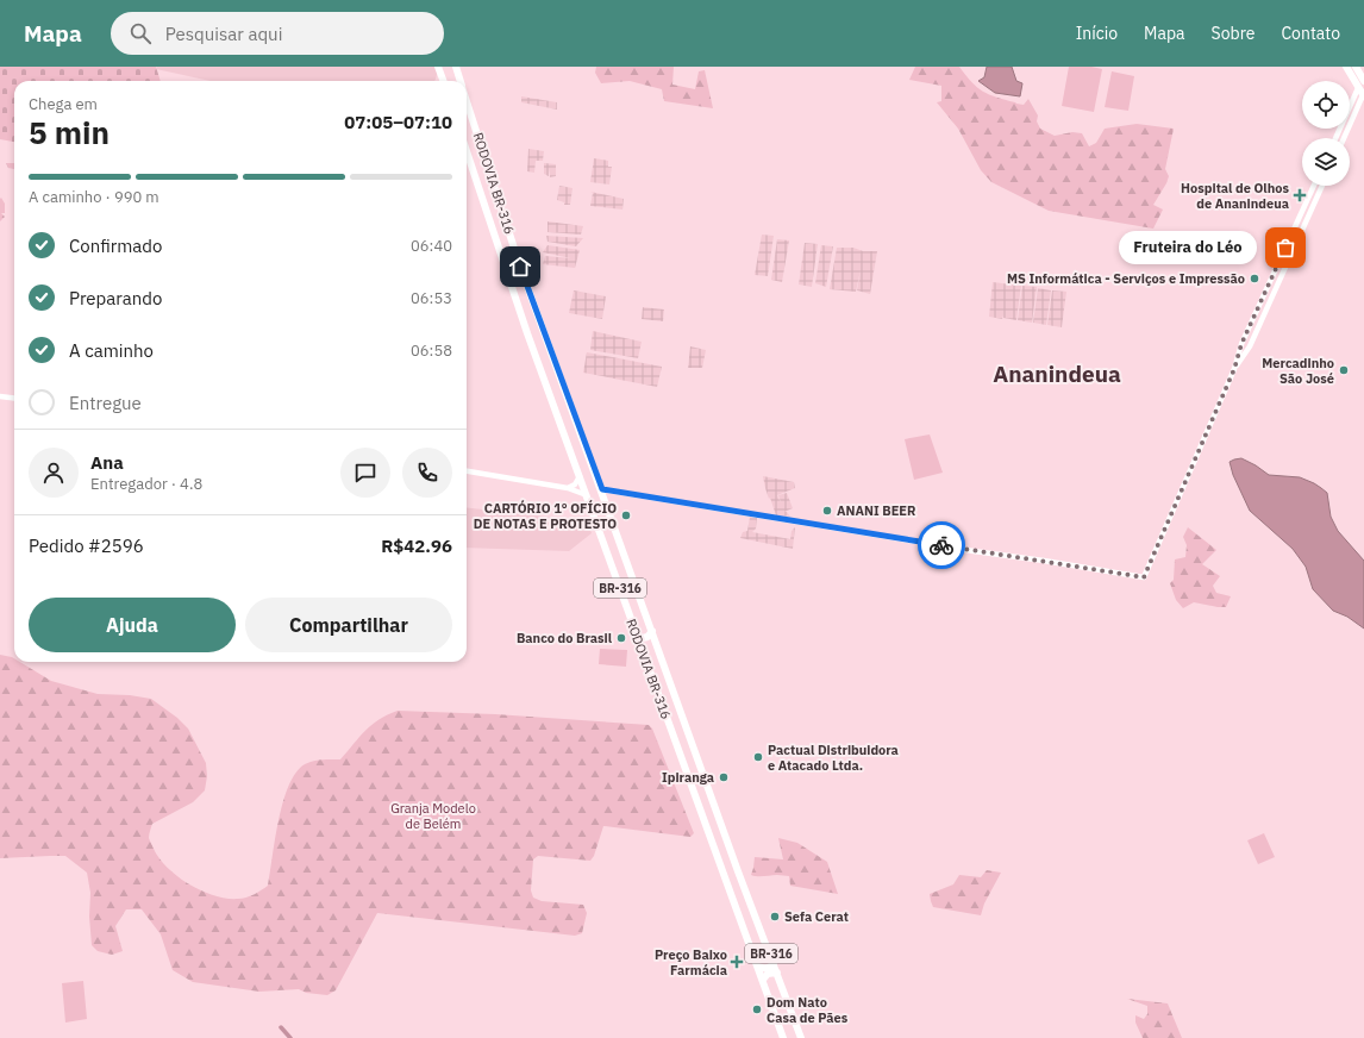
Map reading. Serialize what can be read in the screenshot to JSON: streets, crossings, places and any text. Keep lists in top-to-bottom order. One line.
{"streets":{"main road":["RODOVIA BR-316","BR-316"]},"crossings":[["RODOVIA BR-316","BR-316"]],"districts":["Ananindeua"],"parks":["Granja Modelo de Belém"],"places":{"health":["Hospital de Olhos de Ananindeua","Preço Baixo Farmácia"],"other":["Fruteira do Léo","MS Informática - Serviços e Impressão","Mercadinho São José","ANANI BEER","CARTÓRIO 1º OFÍCIO DE NOTAS E PROTESTO","Banco do Brasil","Pactual Distribuidora e Atacado Ltda.","Ipiranga","Sefa Cerat","Dom Nato Casa de Pães"]},"page":{"header":"Mapa","search":"Pesquisar aqui","nav":["Início","Mapa","Sobre","Contato"],"heading":["5 min","Chega em","07:05–07:10"],"panel":["Ana","Entregador · 4.8","Pedido #2596","R$42.96"],"bar":"A caminho · 990 m","list":[["Confirmado","06:40"],["Preparando","06:53"],["A caminho","06:58"],"Entregue"],"bubble":"Fruteira do Léo","buttons":["Ajuda","Compartilhar"]}}
